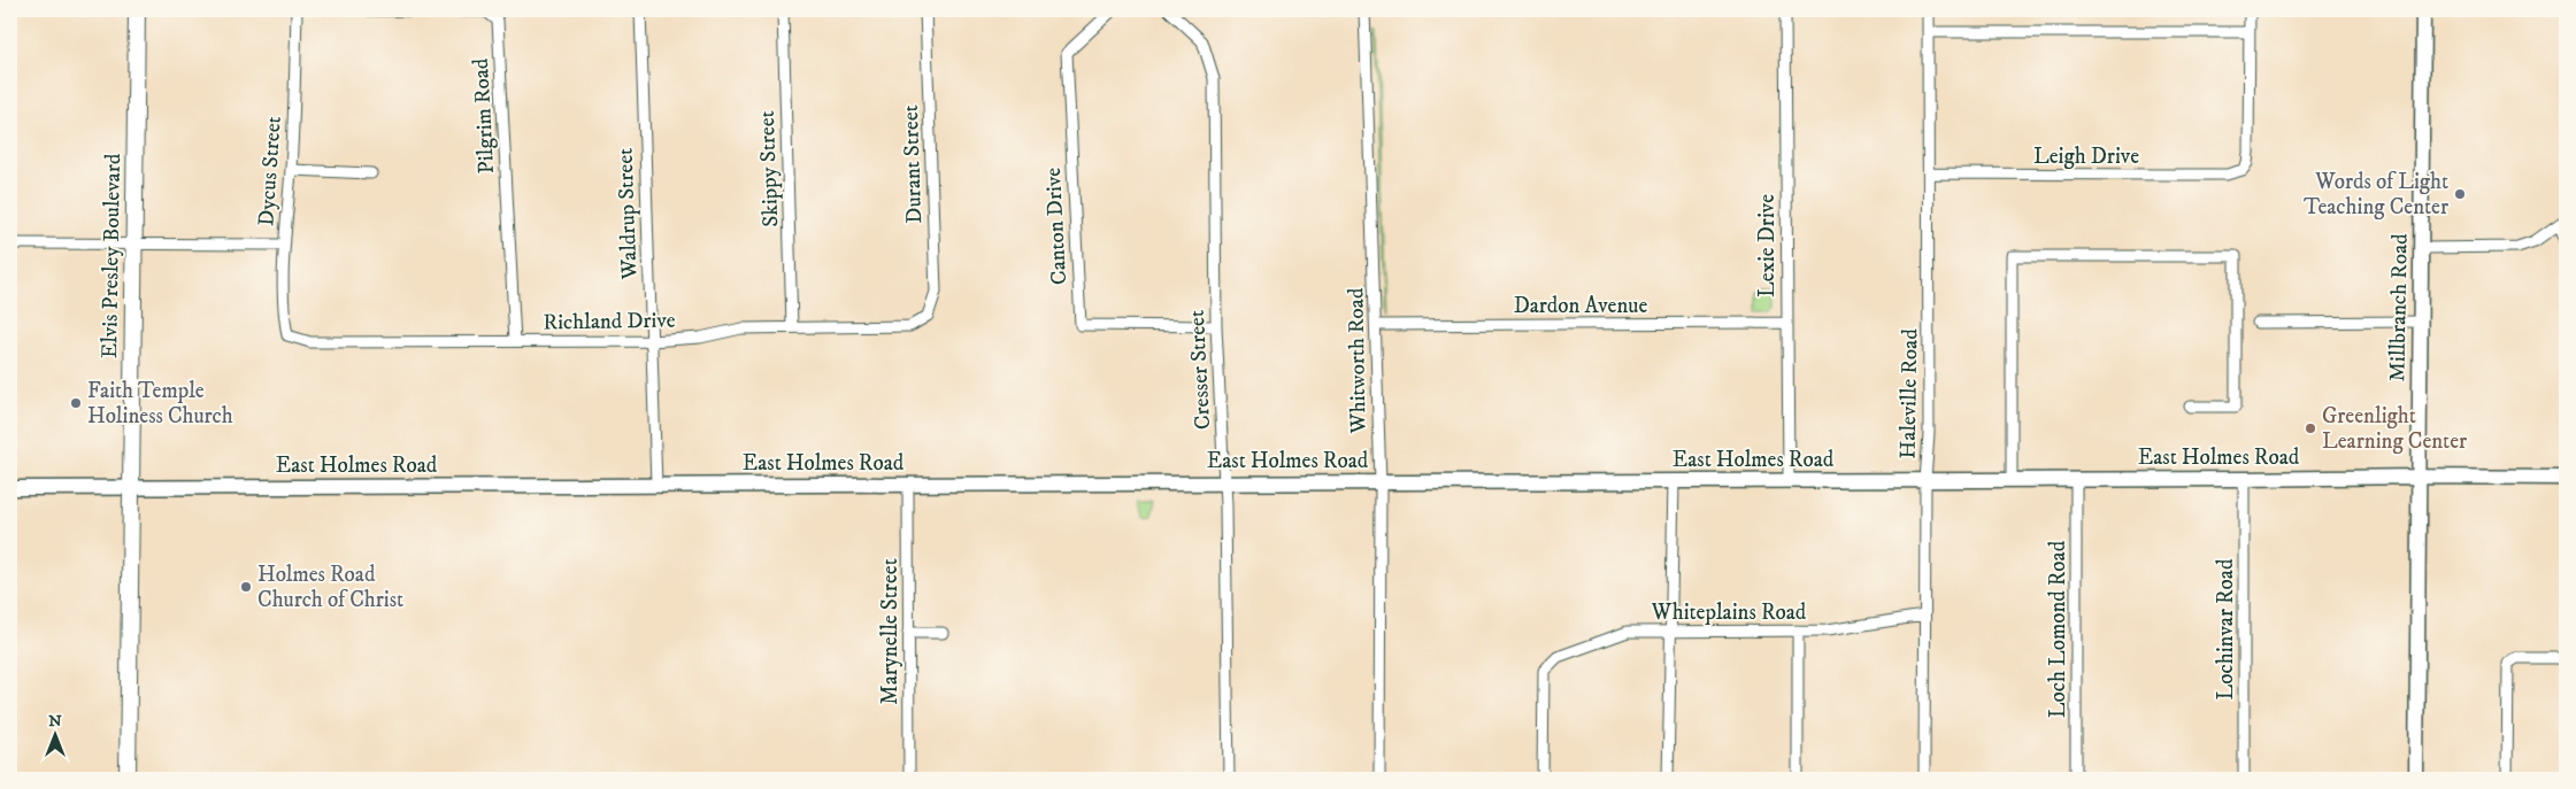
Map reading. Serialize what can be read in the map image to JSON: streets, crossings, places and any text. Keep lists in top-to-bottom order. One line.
{"streets":{"main road":["Elvis Presley Boulevard","Millbranch Road","East Holmes Road"],"street":["Pilgrim Road","Leigh Drive","Durant Street","Skippy Street","Dycus Street","Waldrup Street","Canton Drive","Lexie Drive","Dardon Avenue","Richland Drive","Whitworth Road","Cresser Street","Haleville Road","Whiteplains Road","Loch Lomond Road","Lochinvar Road","Marynelle Street"]},"crossings":[["Pilgrim Road","Richland Drive"],["Leigh Drive","Haleville Road"],["Durant Street","Richland Drive"],["Skippy Street","Richland Drive"],["Dycus Street","Richland Drive"],["Waldrup Street","Richland Drive"],["Waldrup Street","East Holmes Road"],["Canton Drive","Cresser Street"],["Lexie Drive","Dardon Avenue"],["Lexie Drive","East Holmes Road"],["Elvis Presley Boulevard","East Holmes Road"],["Dardon Avenue","Whitworth Road"],["Millbranch Road","East Holmes Road"],["Whitworth Road","East Holmes Road"],["Cresser Street","East Holmes Road"],["Haleville Road","East Holmes Road"],["Haleville Road","Whiteplains Road"],["East Holmes Road","Loch Lomond Road"],["East Holmes Road","Lochinvar Road"],["East Holmes Road","Marynelle Street"]],"places":["Words of Light Teaching Center","Faith Temple Holiness Church","Greenlight Learning Center","Holmes Road Church of Christ"],"north":"top"}
